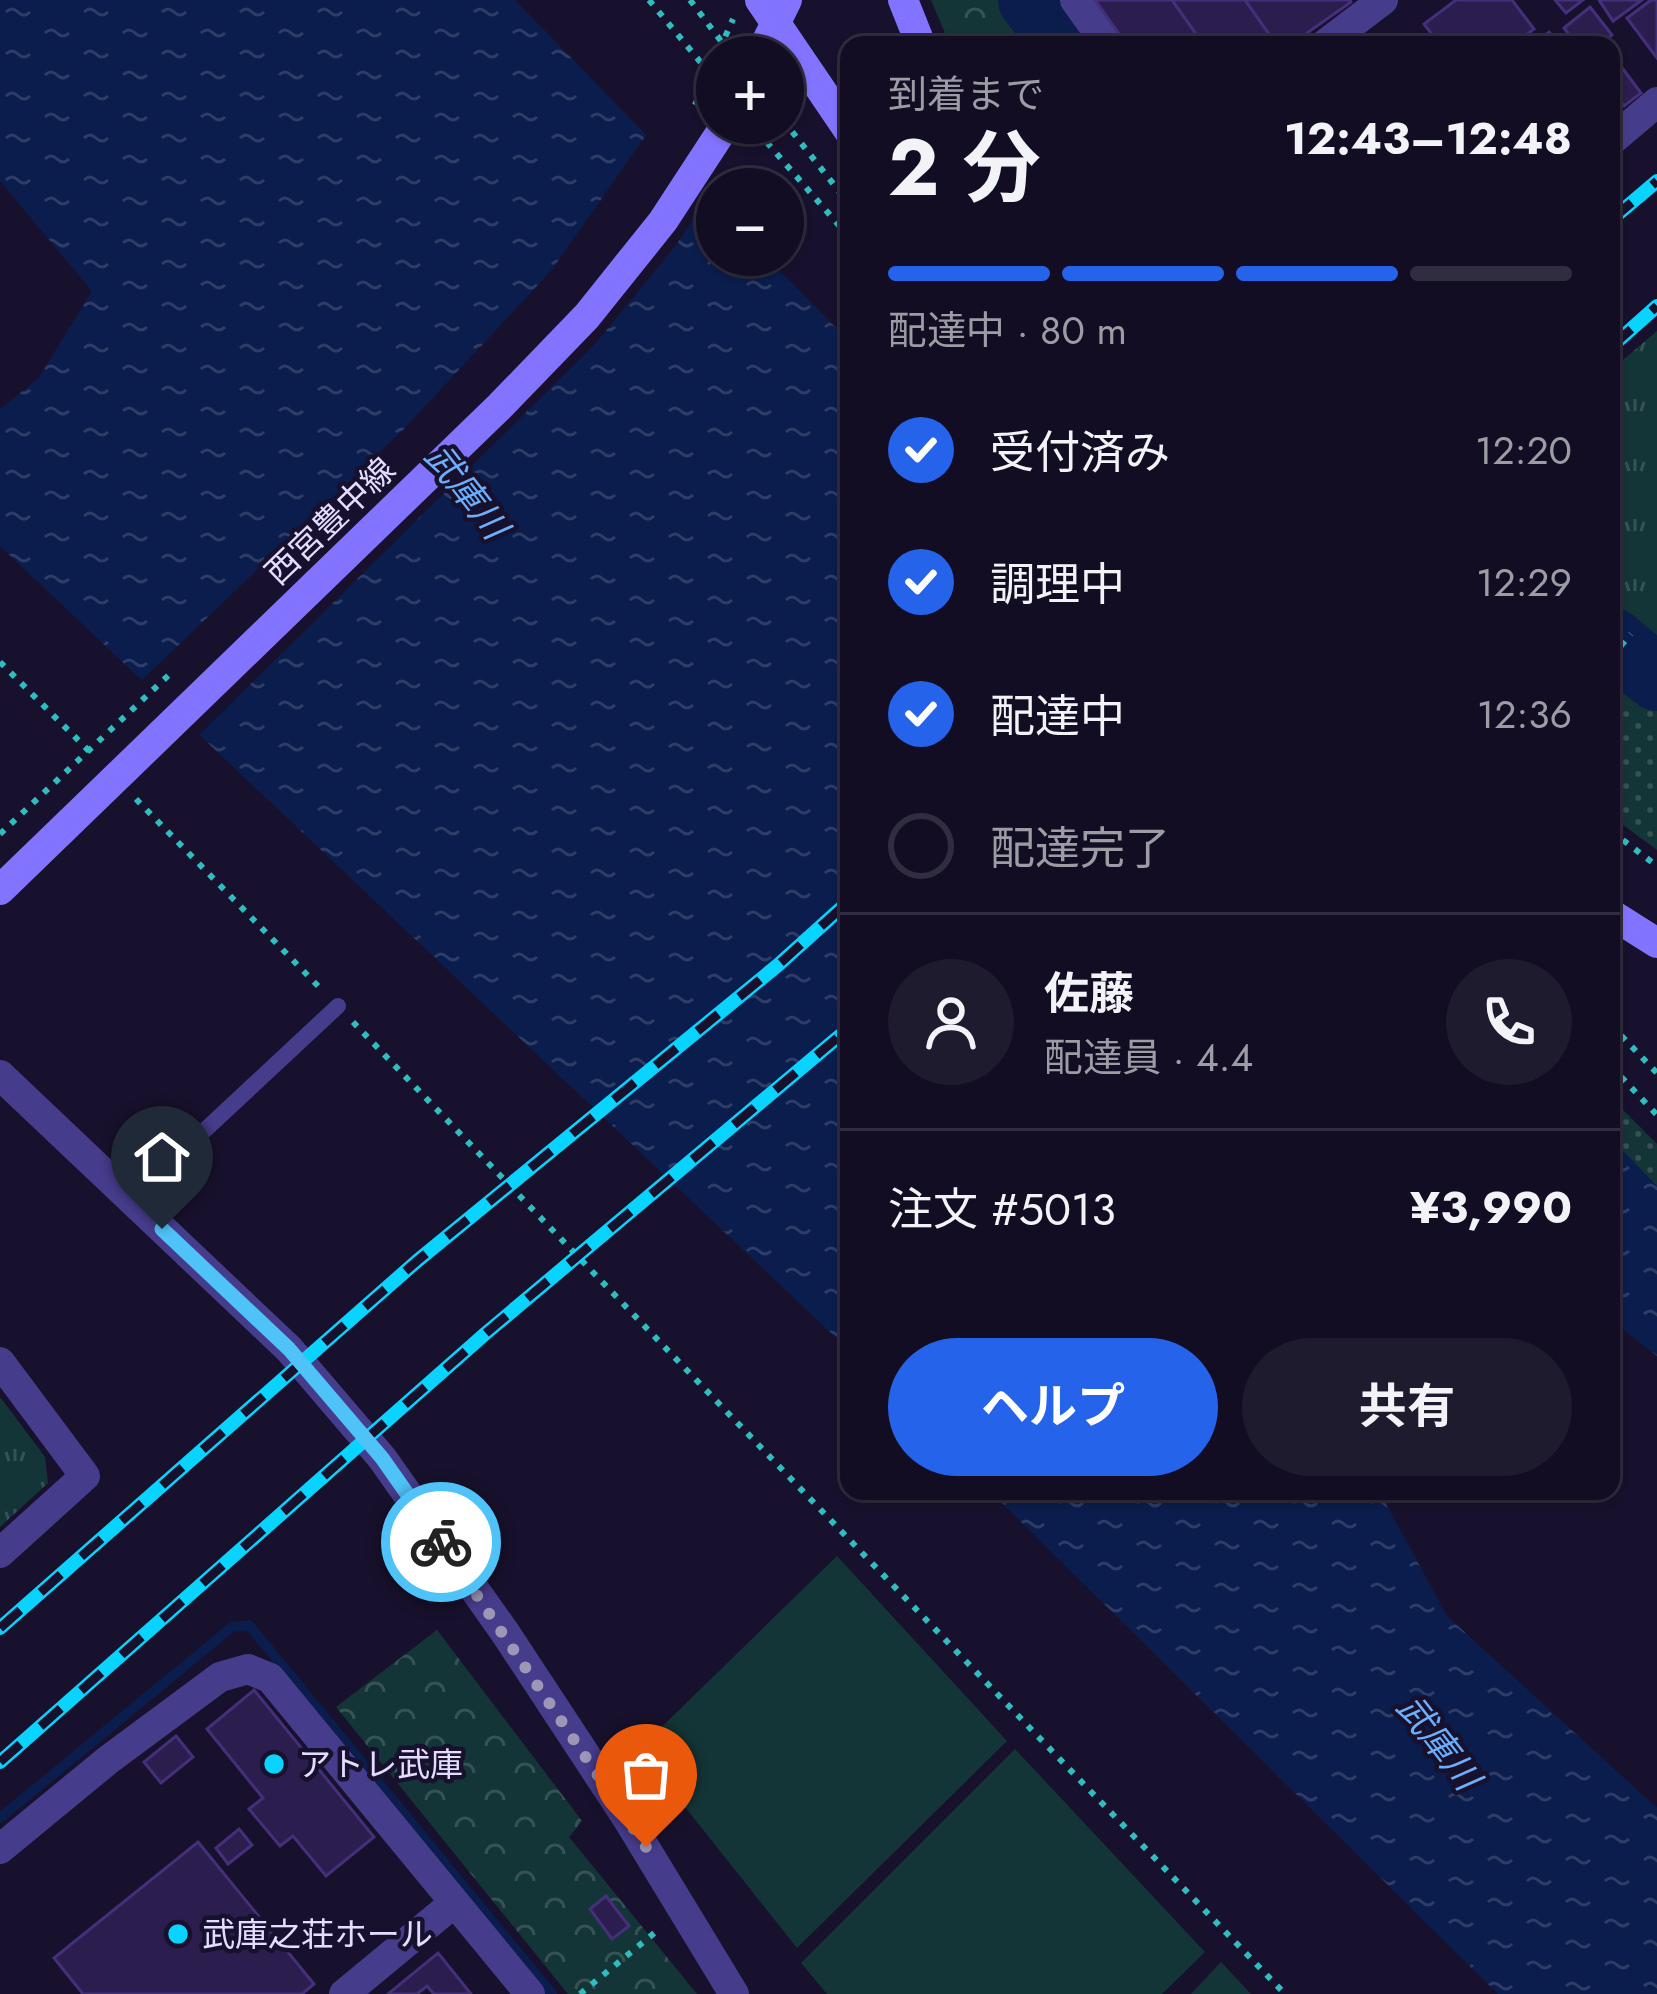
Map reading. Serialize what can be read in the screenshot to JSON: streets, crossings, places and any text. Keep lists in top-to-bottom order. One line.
{"streets":{"main road":["西宮豊中線"]},"water":["武庫川"],"places":["アトレ武庫","武庫之荘ホール"],"page":{"map_buttons":["+","−"],"heading":["2 分","到着まで","12:43–12:48"],"panel":["佐藤","配達員 · 4.4","注文 #5013","¥3,990"],"bar":"配達中 · 80 m","list":[["受付済み","12:20"],["調理中","12:29"],["配達中","12:36"],"配達完了"],"buttons":["ヘルプ","共有"]}}
